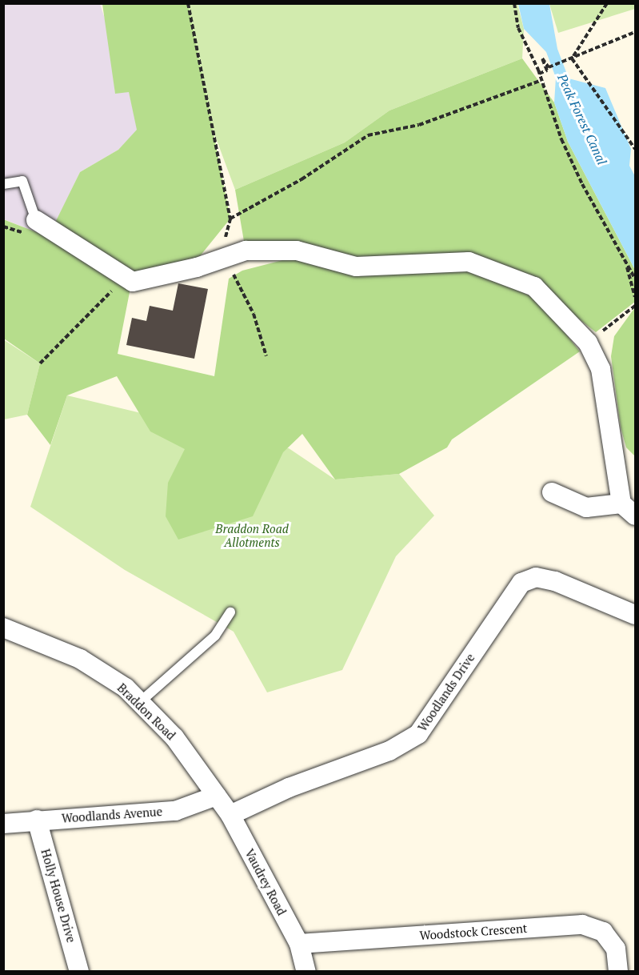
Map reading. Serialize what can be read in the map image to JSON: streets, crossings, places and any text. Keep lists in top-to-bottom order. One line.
{"streets":{"street":["Woodlands Drive","Braddon Road","Woodlands Avenue","Vaudrey Road","Holly House Drive","Woodstock Crescent"]},"crossings":[["Woodlands Drive","Vaudrey Road"],["Braddon Road","Woodlands Avenue"],["Braddon Road","Vaudrey Road"],["Woodlands Avenue","Vaudrey Road"],["Woodlands Avenue","Holly House Drive"],["Vaudrey Road","Woodstock Crescent"]],"water":["Peak Forest Canal"],"parks":["Braddon Road Allotments"]}
